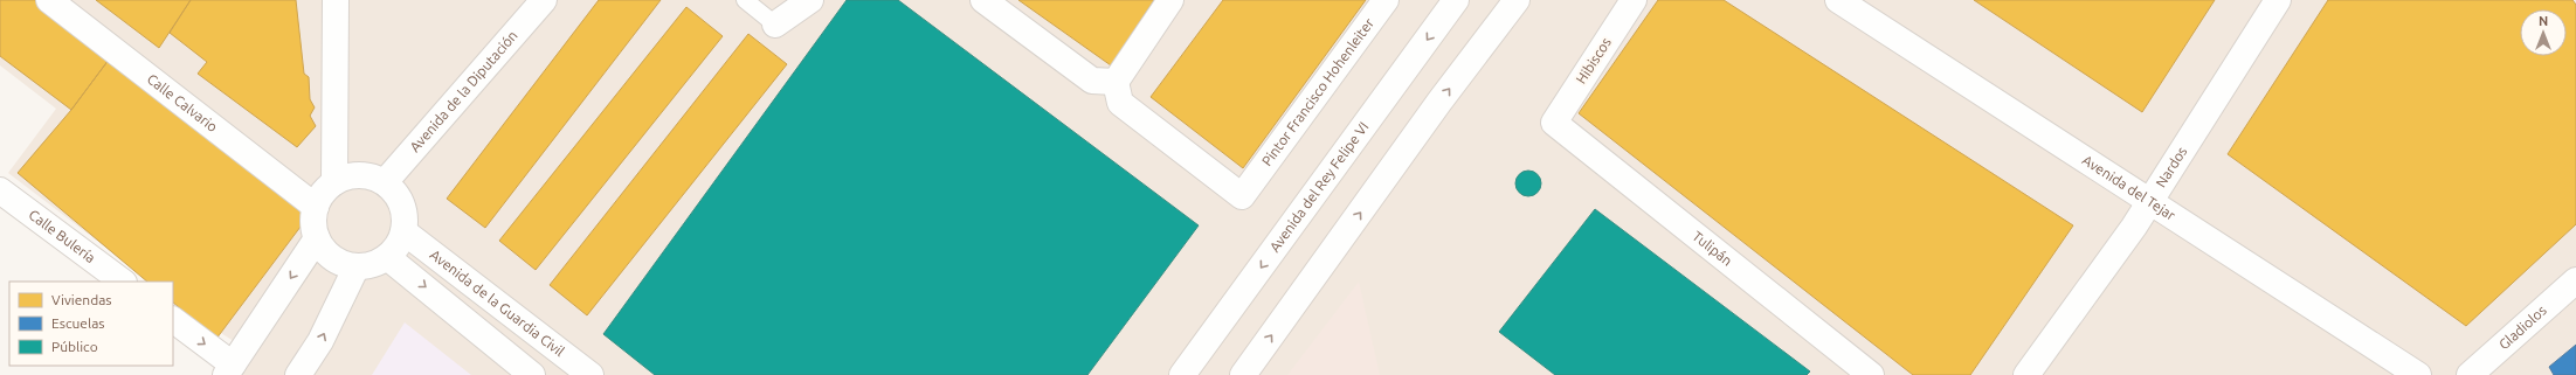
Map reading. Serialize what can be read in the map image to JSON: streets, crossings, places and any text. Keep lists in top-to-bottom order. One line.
{"streets":{"street":["Hibiscos","Avenida de la Diputación","Pintor Francisco Hohenleiter","Calle Calvario","Nardos","Avenida del Tejar","Avenida del Rey Felipe VI","Calle Bulería","Tulipán","Avenida de la Guardia Civil","Gladiolos"]},"crossings":[["Hibiscos","Tulipán"],["Avenida de la Diputación","Calle Calvario"],["Avenida de la Diputación","Avenida de la Guardia Civil"],["Calle Calvario","Avenida de la Guardia Civil"],["Nardos","Avenida del Tejar"]],"legend":["Viviendas","Escuelas","Público"],"north":"top"}
